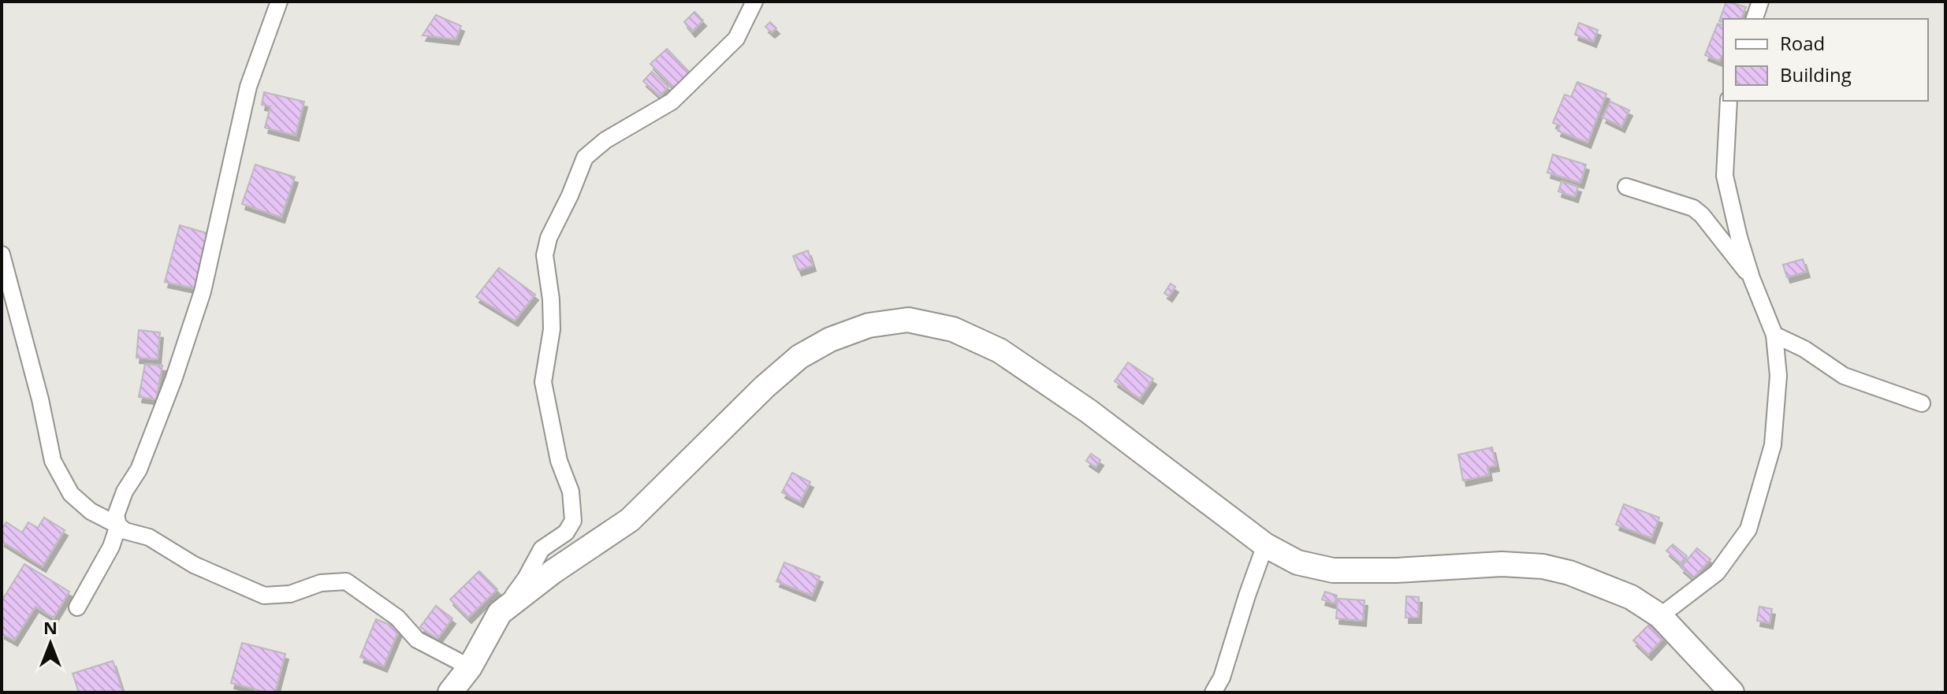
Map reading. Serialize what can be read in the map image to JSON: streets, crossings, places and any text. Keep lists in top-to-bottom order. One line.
{"legend":["Road","Building"],"north":"top"}
